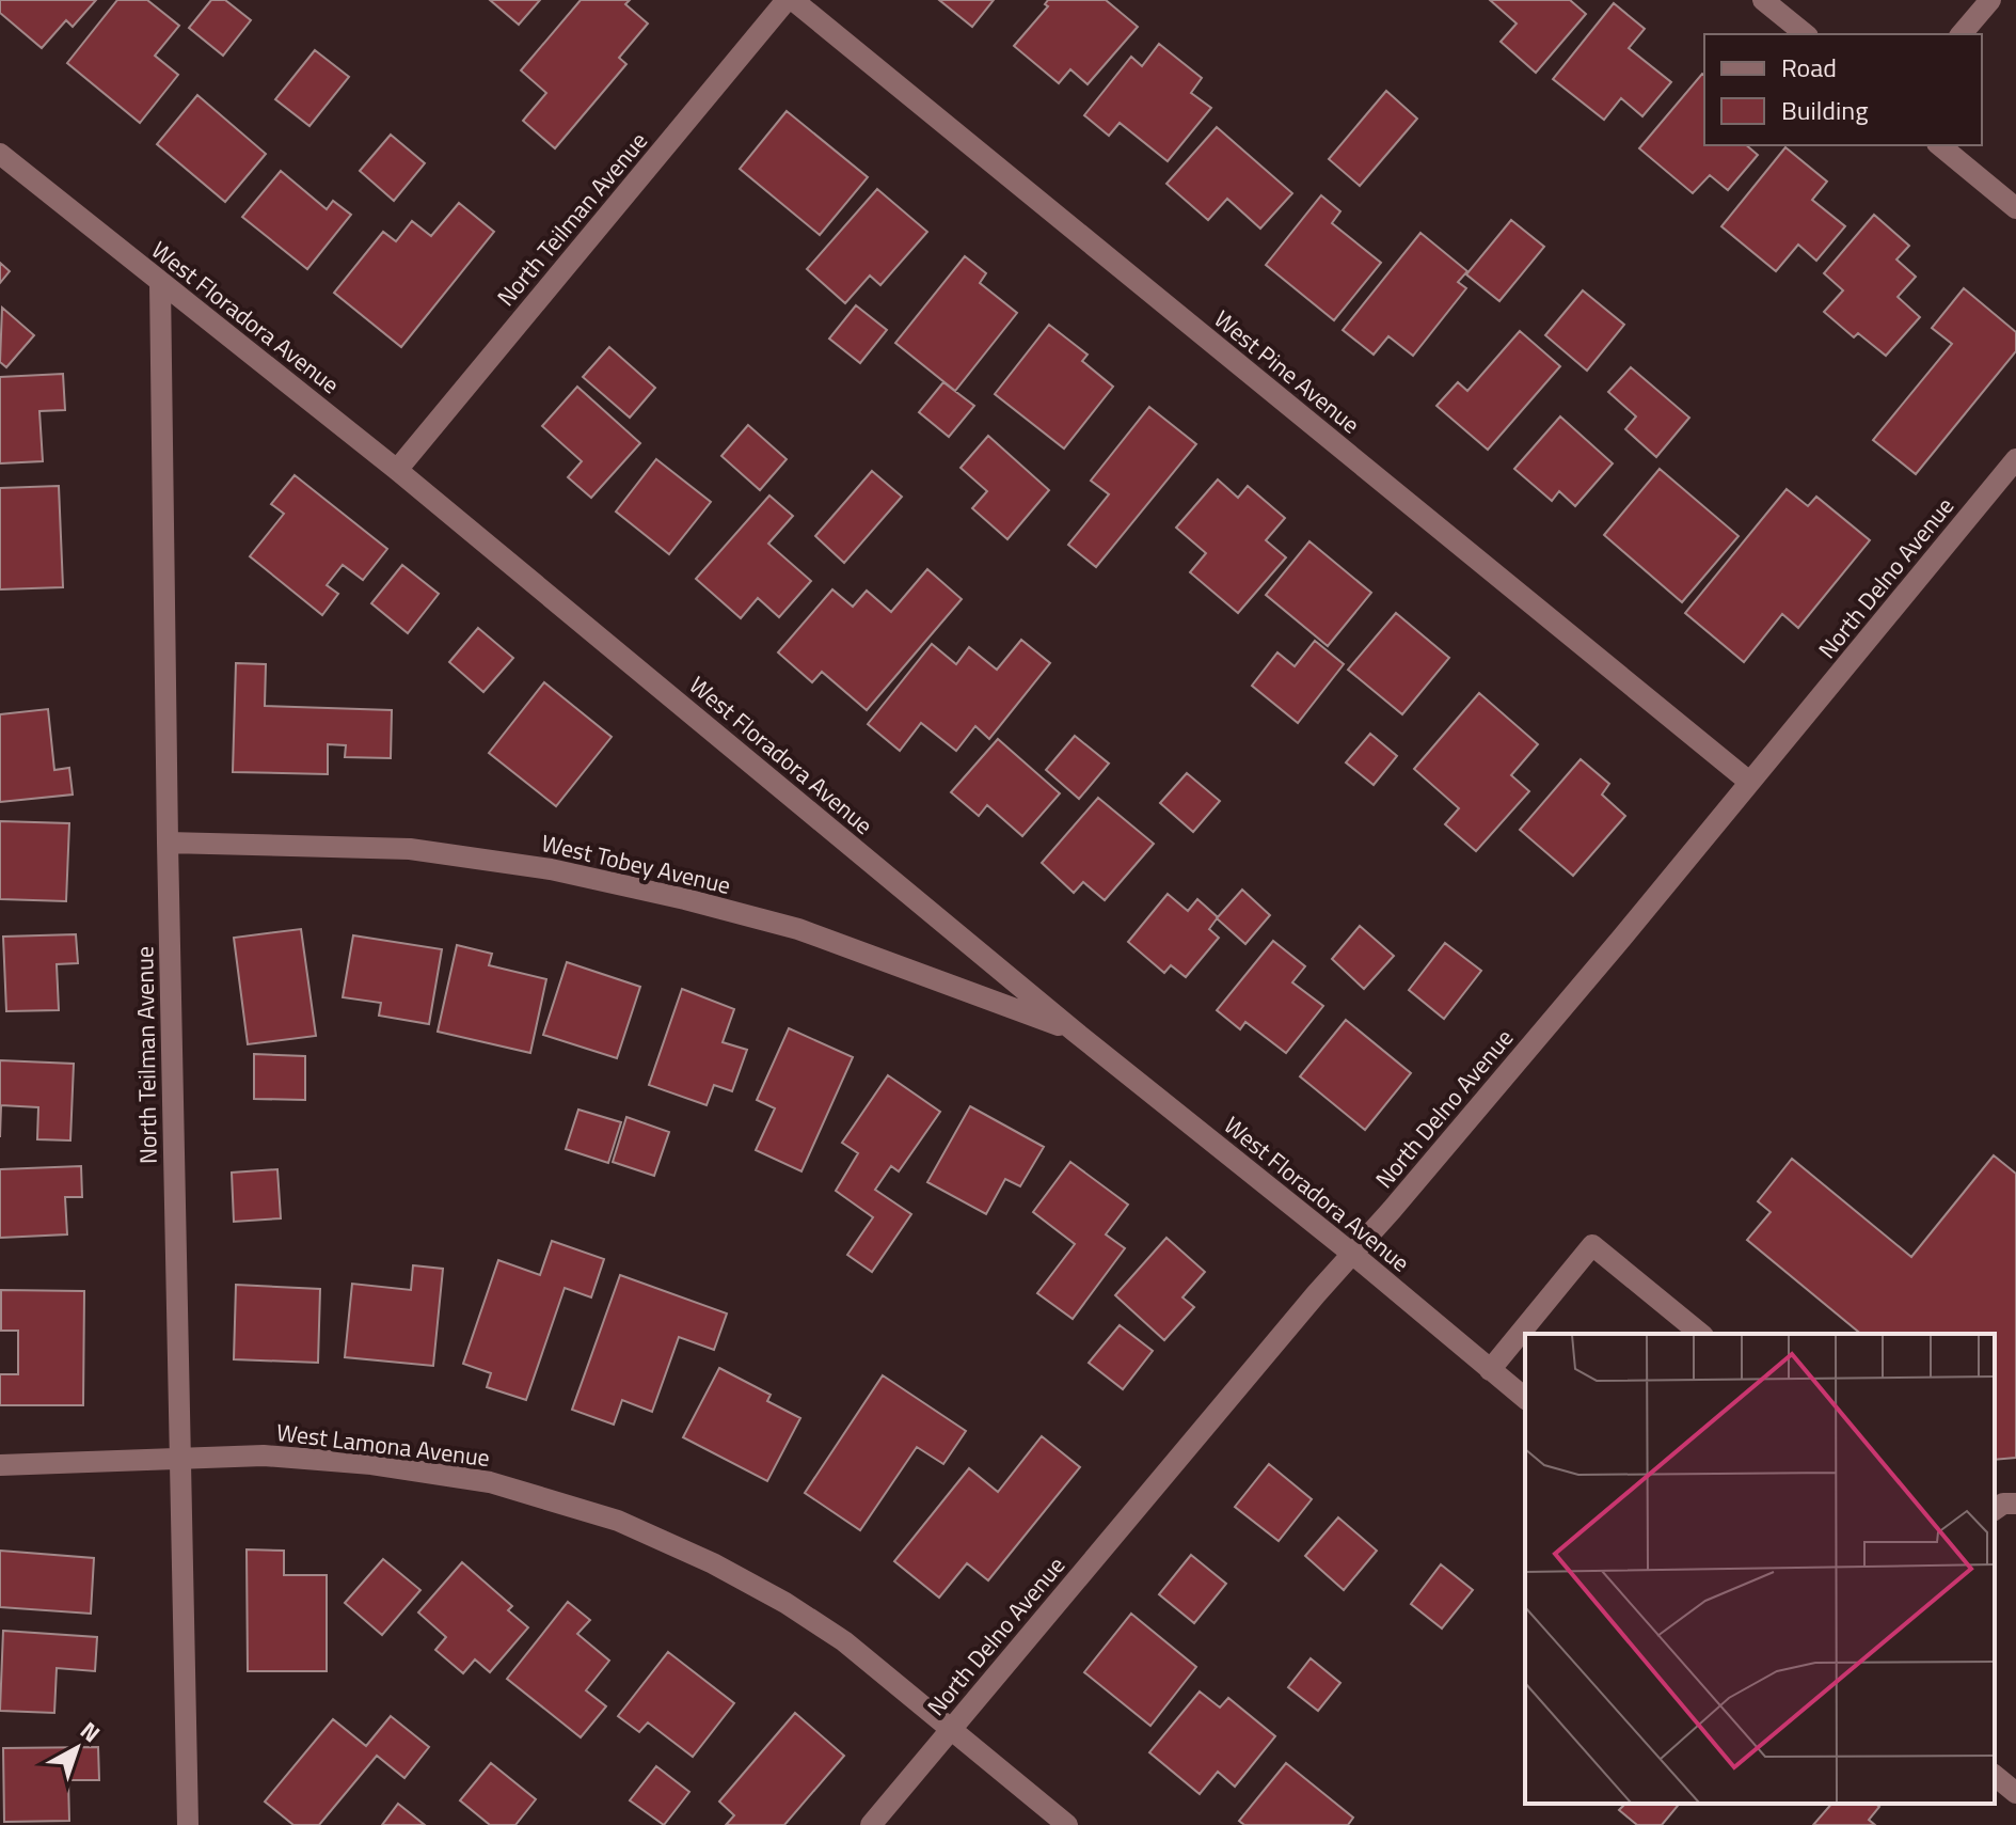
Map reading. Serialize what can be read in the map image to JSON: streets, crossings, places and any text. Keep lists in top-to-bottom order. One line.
{"streets":{"street":["North Teilman Avenue","West Floradora Avenue","West Pine Avenue","North Delno Avenue","West Tobey Avenue","West Lamona Avenue"]},"crossings":[["North Teilman Avenue","West Floradora Avenue"],["North Teilman Avenue","West Pine Avenue"],["North Teilman Avenue","West Tobey Avenue"],["North Teilman Avenue","West Lamona Avenue"],["West Floradora Avenue","North Delno Avenue"],["West Floradora Avenue","West Tobey Avenue"],["West Pine Avenue","North Delno Avenue"],["North Delno Avenue","West Lamona Avenue"]],"legend":["Road","Building"],"north":"top right"}
